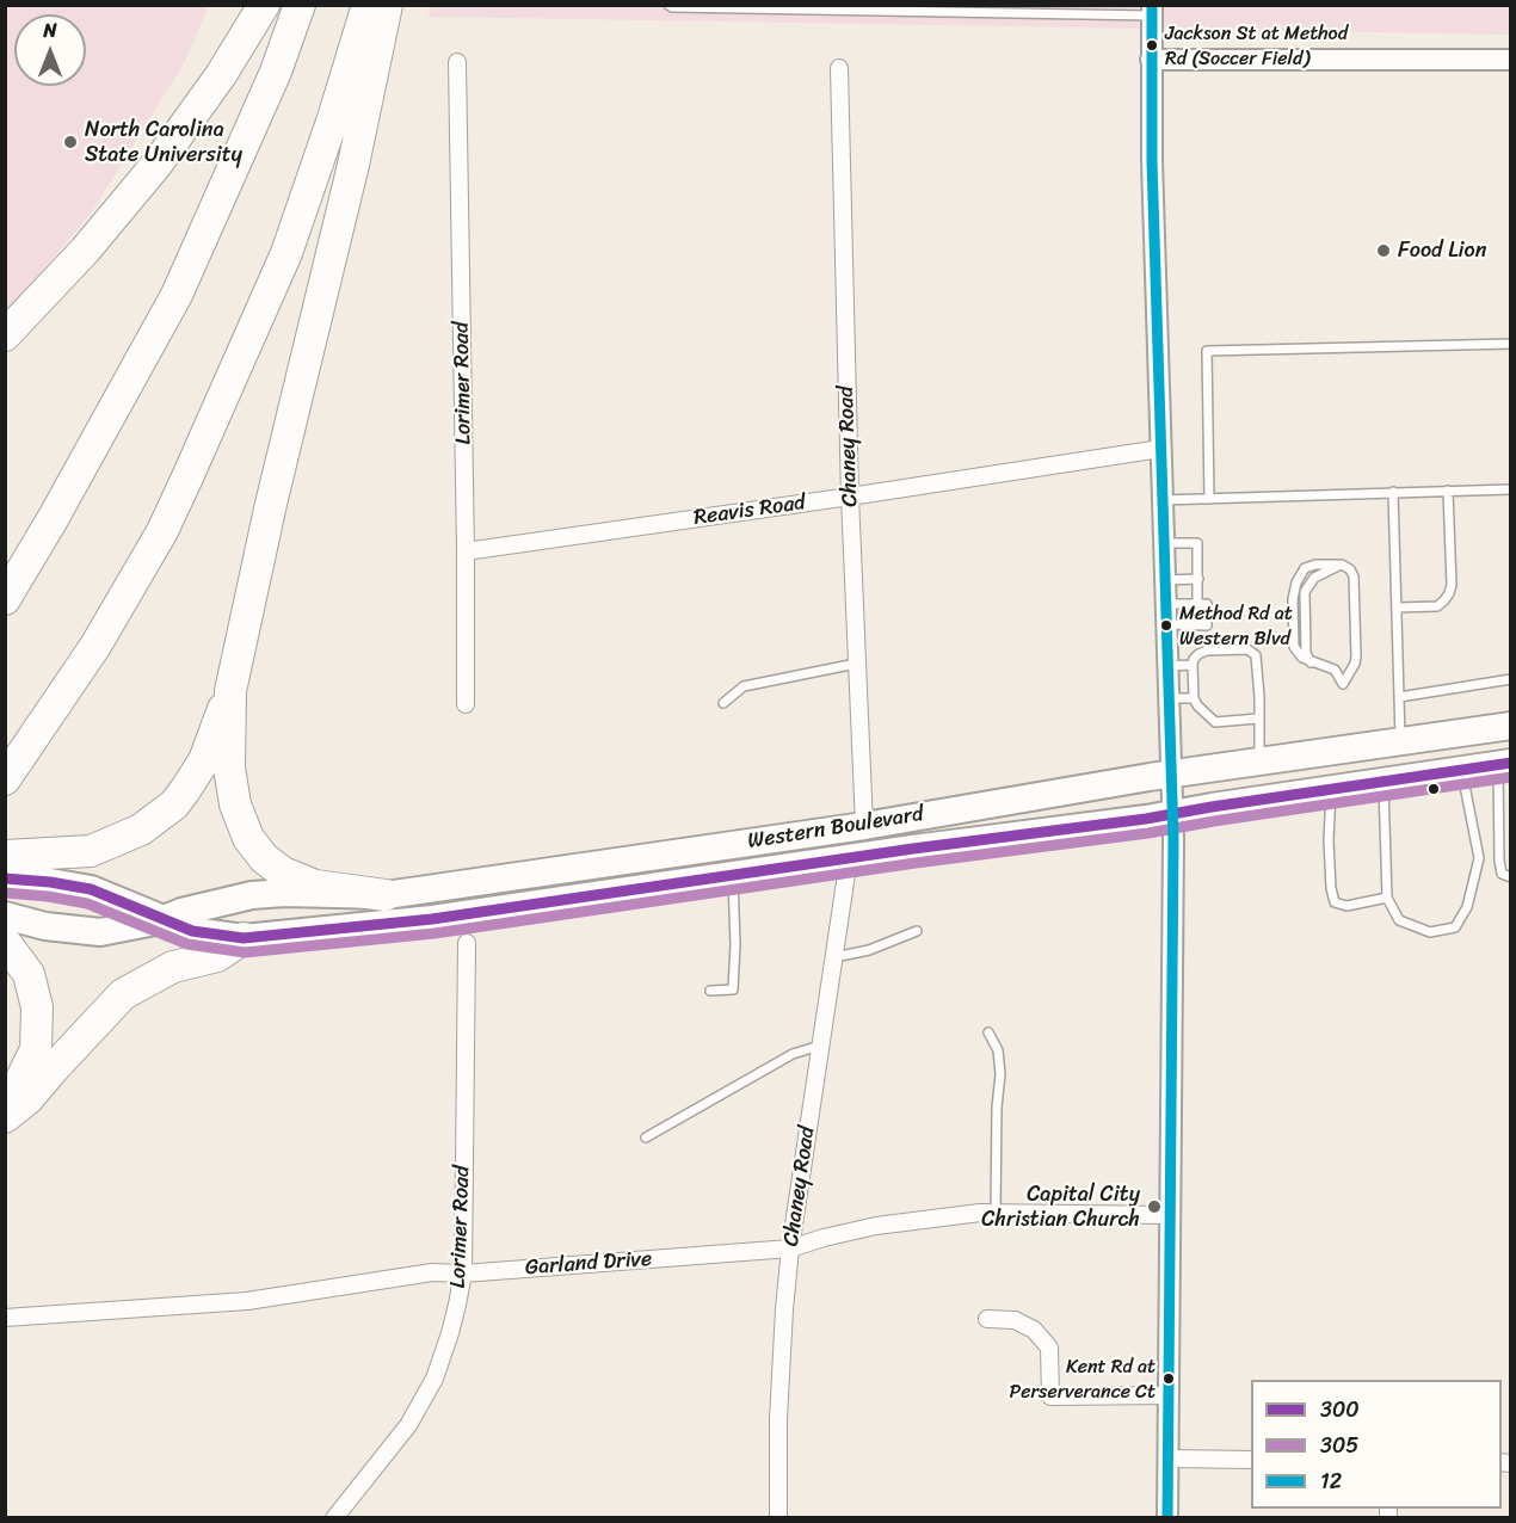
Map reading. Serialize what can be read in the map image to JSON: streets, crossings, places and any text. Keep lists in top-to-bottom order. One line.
{"streets":{"main road":["Western Boulevard"],"street":["Lorimer Road","Chaney Road","Reavis Road","Garland Drive"]},"crossings":[["Lorimer Road","Reavis Road"],["Lorimer Road","Garland Drive"],["Chaney Road","Reavis Road"],["Chaney Road","Western Boulevard"],["Chaney Road","Garland Drive"]],"places":["Jackson St at Method Rd (Soccer Field)","North Carolina State University","Food Lion","Method Rd at Western Blvd","Capital City Christian Church","Kent Rd at Perserverance Ct"],"lines":["transit line 12","transit line 300","transit line 305"],"legend":["300","305","12"],"north":"top"}
